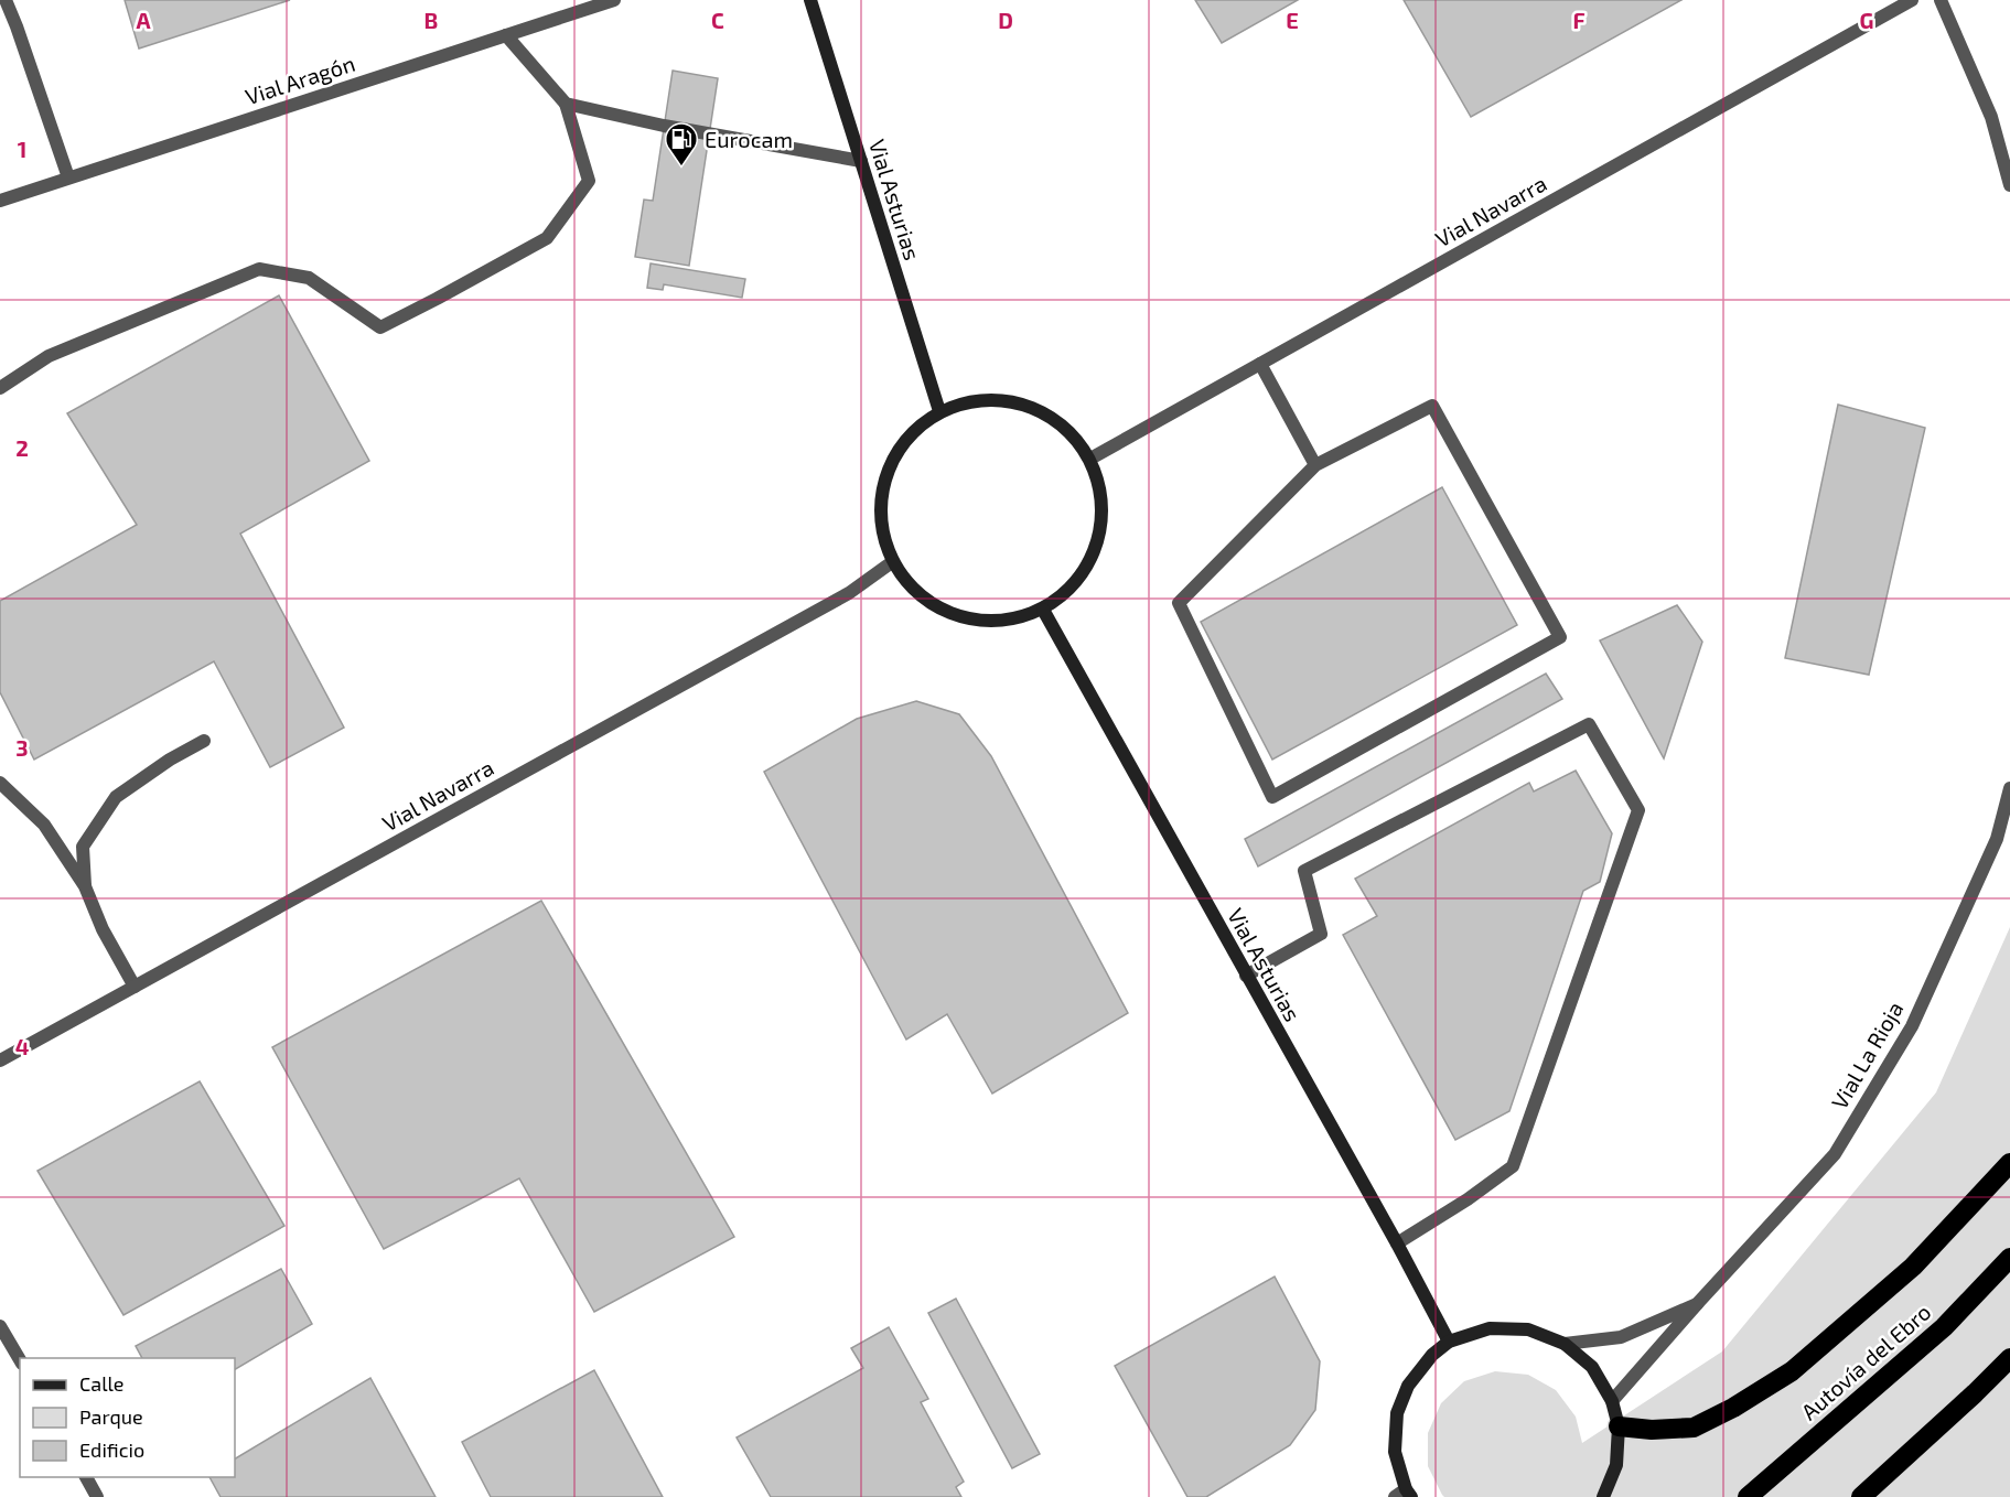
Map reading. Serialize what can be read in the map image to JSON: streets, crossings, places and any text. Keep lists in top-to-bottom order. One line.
{"streets":{"highway":["Autovía del Ebro"],"street":["Vial Aragón","Vial Asturias","Vial Navarra","Vial La Rioja"]},"crossings":[["Vial Asturias","Vial Navarra"]],"places":{"fuel station":["Eurocam"]},"legend":["Calle","Parque","Edificio"],"grid":{"columns":["A","B","C","D","E","F","G"],"rows":["1","2","3","4"]}}
